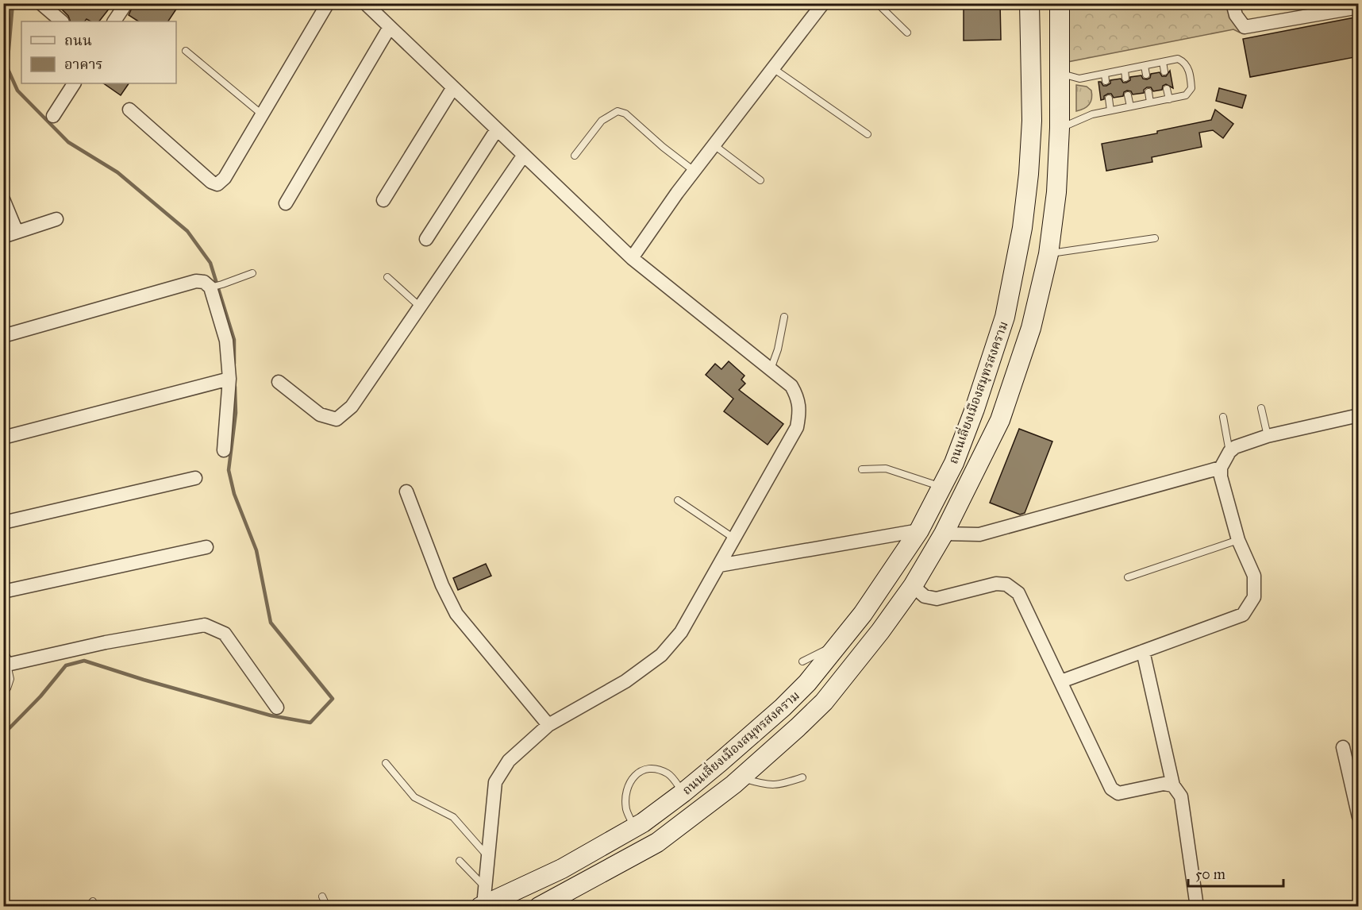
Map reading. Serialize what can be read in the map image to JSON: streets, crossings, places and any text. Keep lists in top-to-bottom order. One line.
{"streets":{"main road":["ถนนเลี่ยงเมืองสมุทรสงคราม"]},"legend":["ถนน","อาคาร"],"scale_bar":"50 m"}
